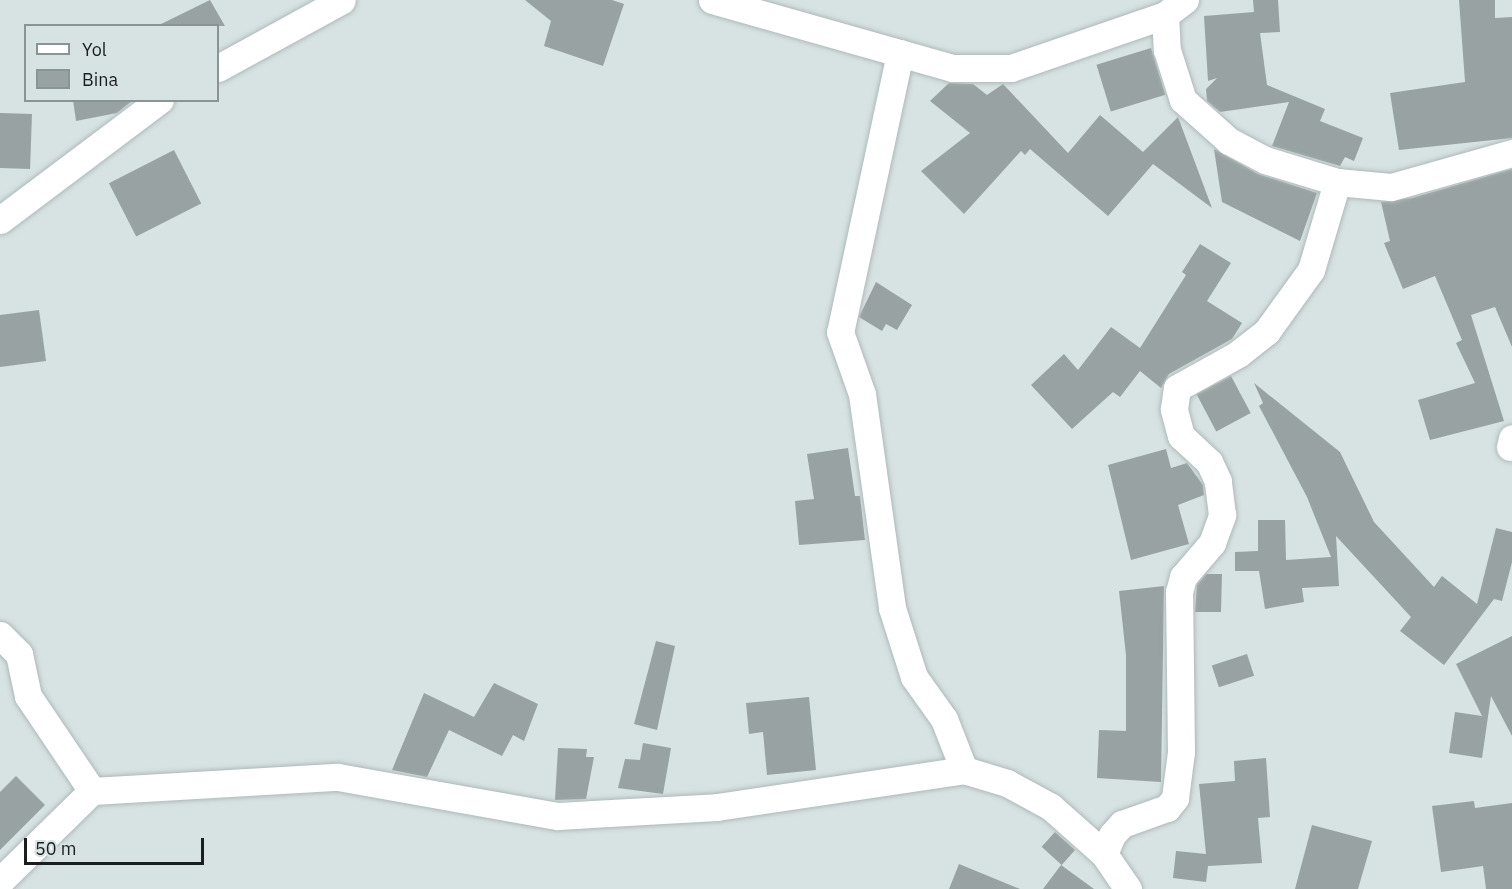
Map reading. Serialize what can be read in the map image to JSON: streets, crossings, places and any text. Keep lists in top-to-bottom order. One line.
{"legend":["Yol","Bina"],"scale_bar":"50 m"}
